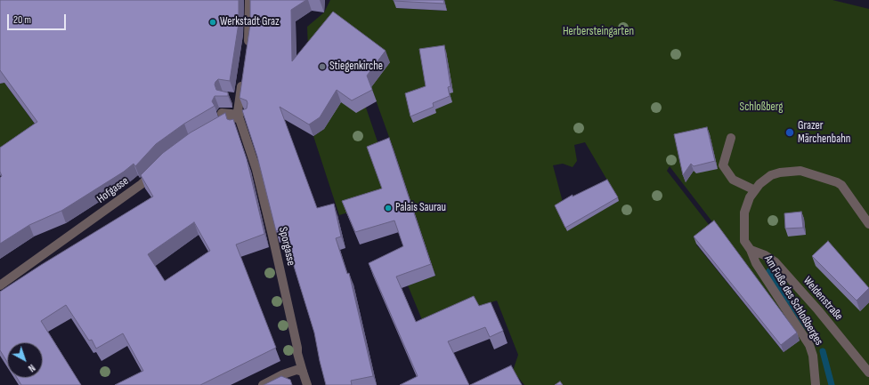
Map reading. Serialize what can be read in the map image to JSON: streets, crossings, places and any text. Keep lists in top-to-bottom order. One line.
{"streets":{"street":["Hofgasse","Sporgasse","Weldenstraße","Am Fuße des Schloßberges"]},"crossings":[["Weldenstraße","Am Fuße des Schloßberges"]],"parks":["Herbersteingarten","Schloßberg"],"places":["Werkstadt Graz","Stiegenkirche","Grazer Märchenbahn","Palais Saurau"],"scale_bar":"20 m","north":"bottom right"}
